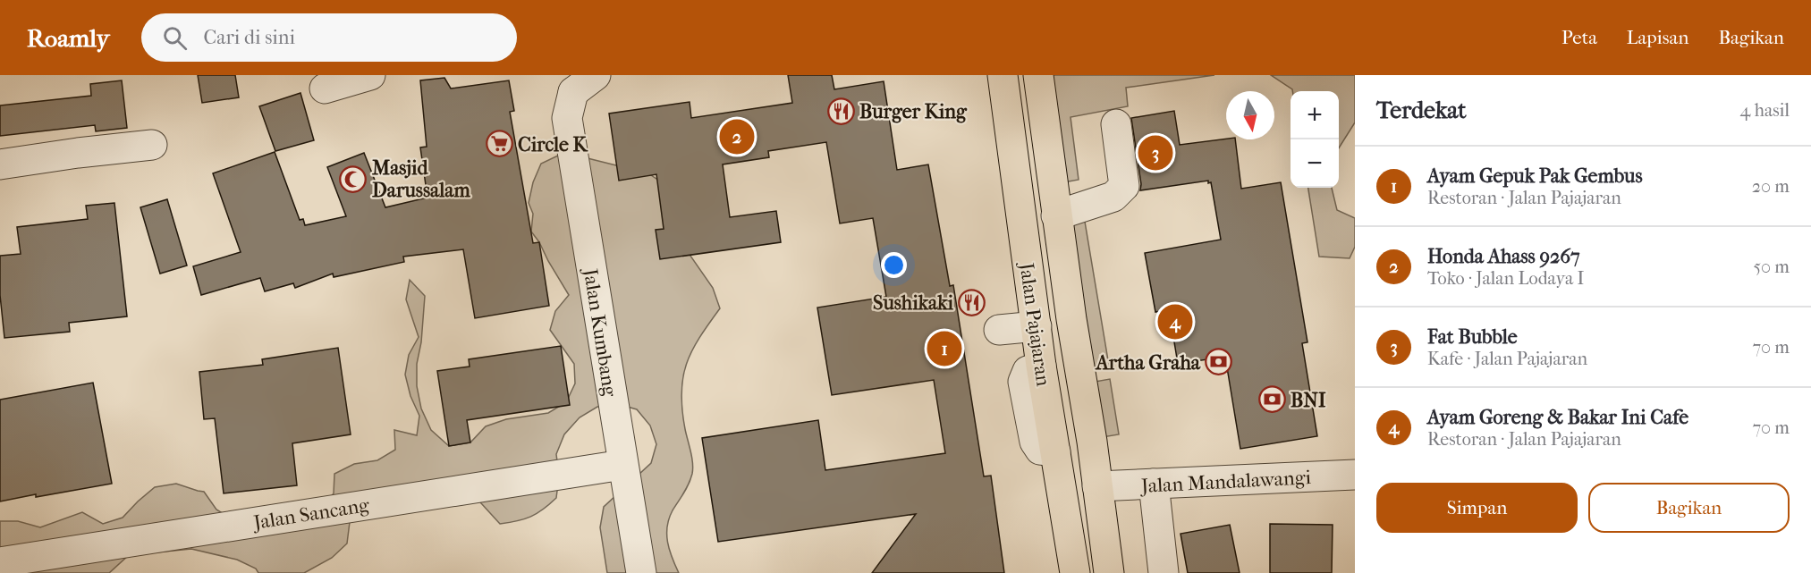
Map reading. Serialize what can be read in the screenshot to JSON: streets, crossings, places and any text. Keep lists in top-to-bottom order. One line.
{"streets":{"highway":["Jalan Pajajaran"],"street":["Jalan Kumbang","Jalan Mandalawangi","Jalan Sancang"]},"crossings":[["Jalan Pajajaran","Jalan Mandalawangi"],["Jalan Kumbang","Jalan Sancang"]],"places":{"restaurant":["Burger King","Sushikaki"],"supermarket":["Circle K"],"mosque":["Masjid Darussalam"],"bank":["Artha Graha","BNI"]},"north":"bottom","page":{"header":"Roamly","search":"Cari di sini","nav":["Peta","Lapisan","Bagikan"],"heading":["Terdekat","4 hasil"],"map_buttons":["+","−"],"pins":["2","3","4","1"],"list":[{"mark":"1","name":"Ayam Gepuk Pak Gembus","note":"Restoran · Jalan Pajajaran","value":"20 m"},{"mark":"2","name":"Honda Ahass 9267","note":"Toko · Jalan Lodaya I","value":"50 m"},{"mark":"3","name":"Fat Bubble","note":"Kafe · Jalan Pajajaran","value":"70 m"},{"mark":"4","name":"Ayam Goreng & Bakar Ini Cafe","note":"Restoran · Jalan Pajajaran","value":"70 m"}],"buttons":["Simpan","Bagikan"]}}
